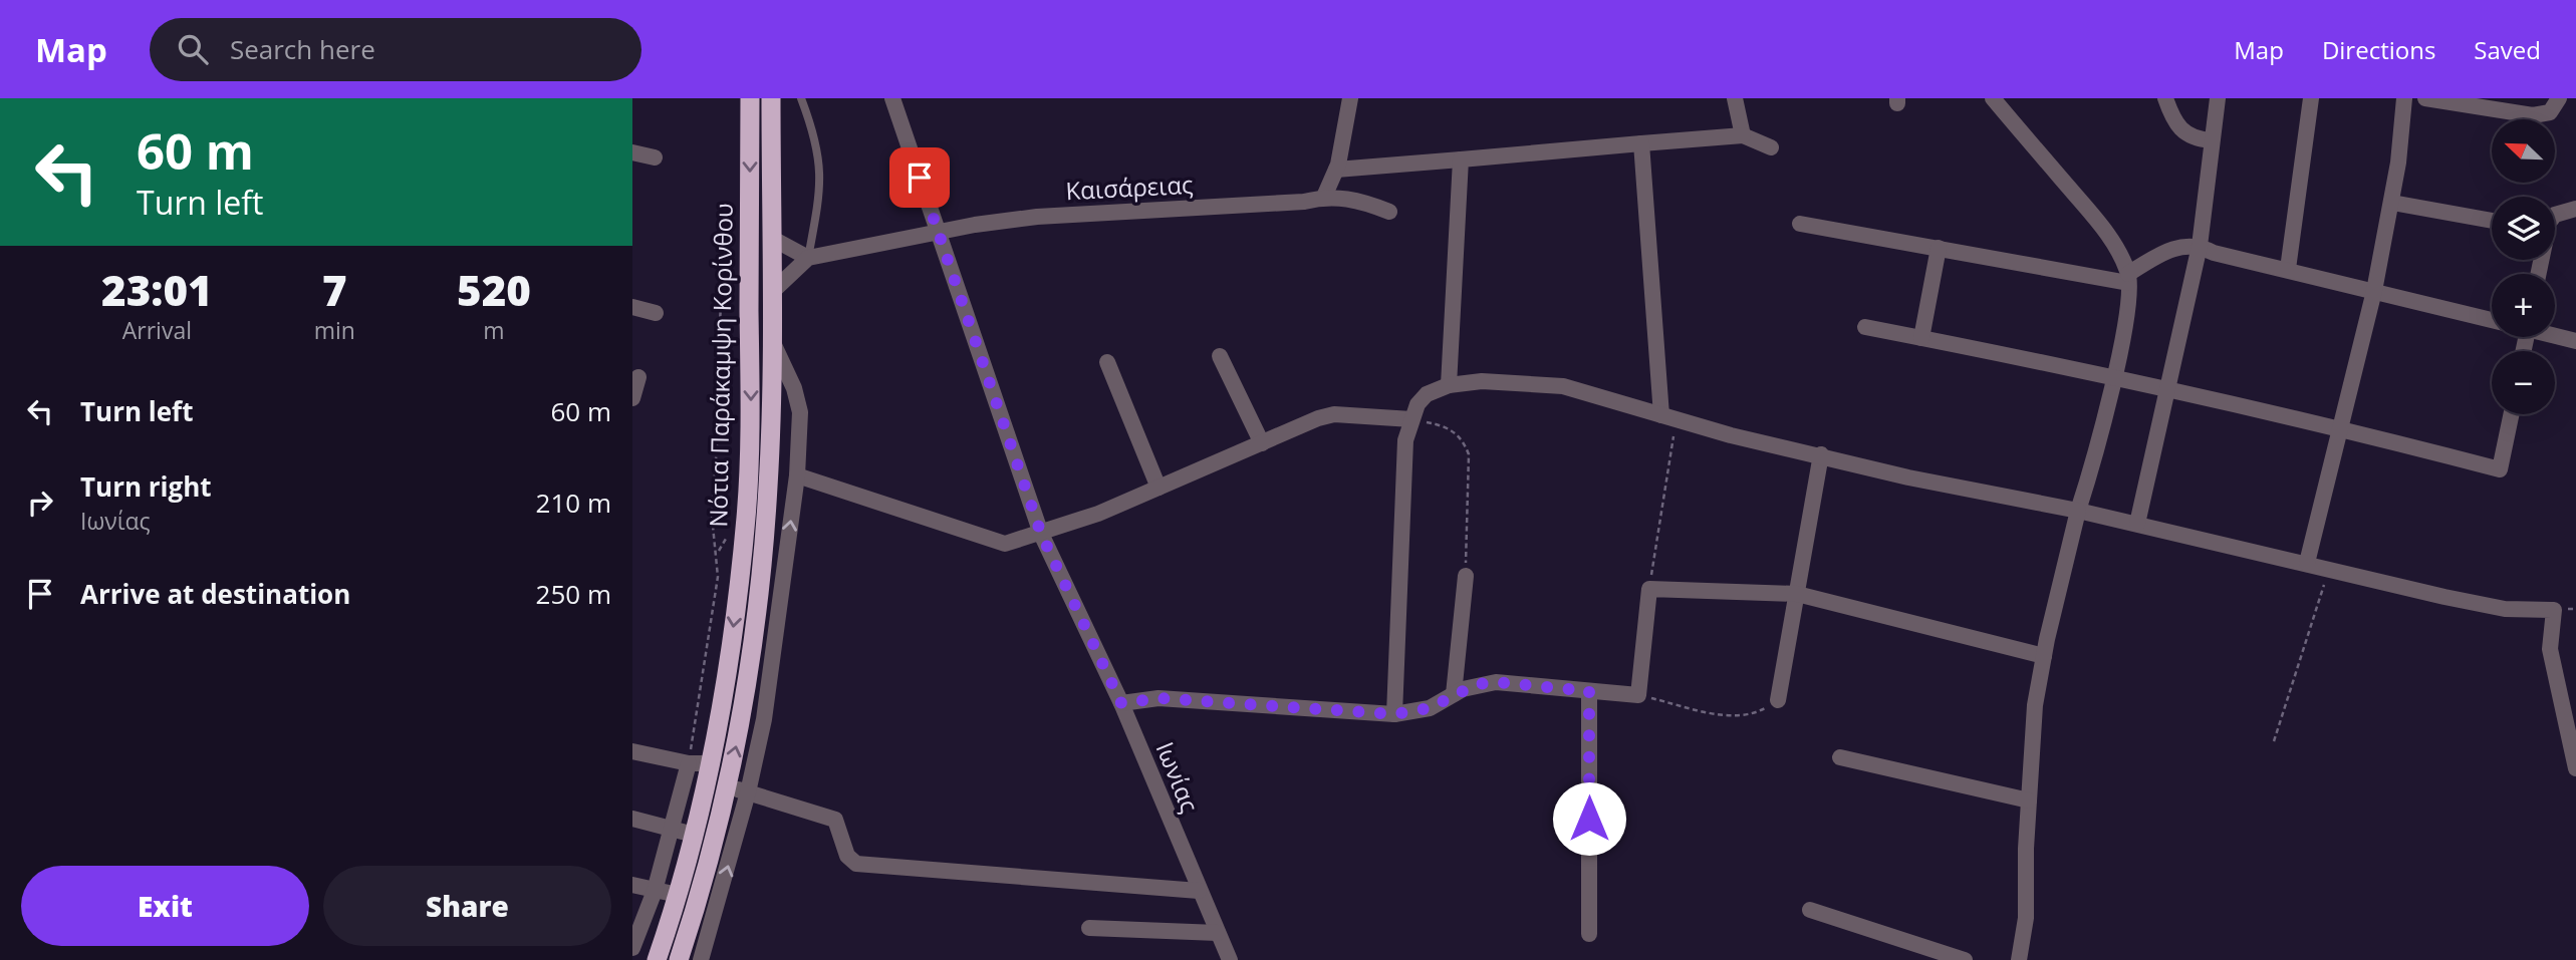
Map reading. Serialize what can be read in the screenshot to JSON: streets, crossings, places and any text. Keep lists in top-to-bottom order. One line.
{"streets":{"highway":["Νότια Παράκαμψη Κορίνθου"],"street":["Καισάρειας","Ιωνίας"]},"crossings":[["Καισάρειας","Ιωνίας"]],"north":"top left","page":{"header":"Map","search":"Search here","nav":["Map","Directions","Saved"],"turn":["60 m","Turn left"],"map_buttons":["+","−"],"eta":["23:01","Arrival","7","min","520","m"],"list":[{"name":"Turn left","value":"60 m"},{"name":"Turn right","note":"Ιωνίας","value":"210 m"},{"name":"Arrive at destination","value":"250 m"}],"buttons":["Exit","Share"]}}
